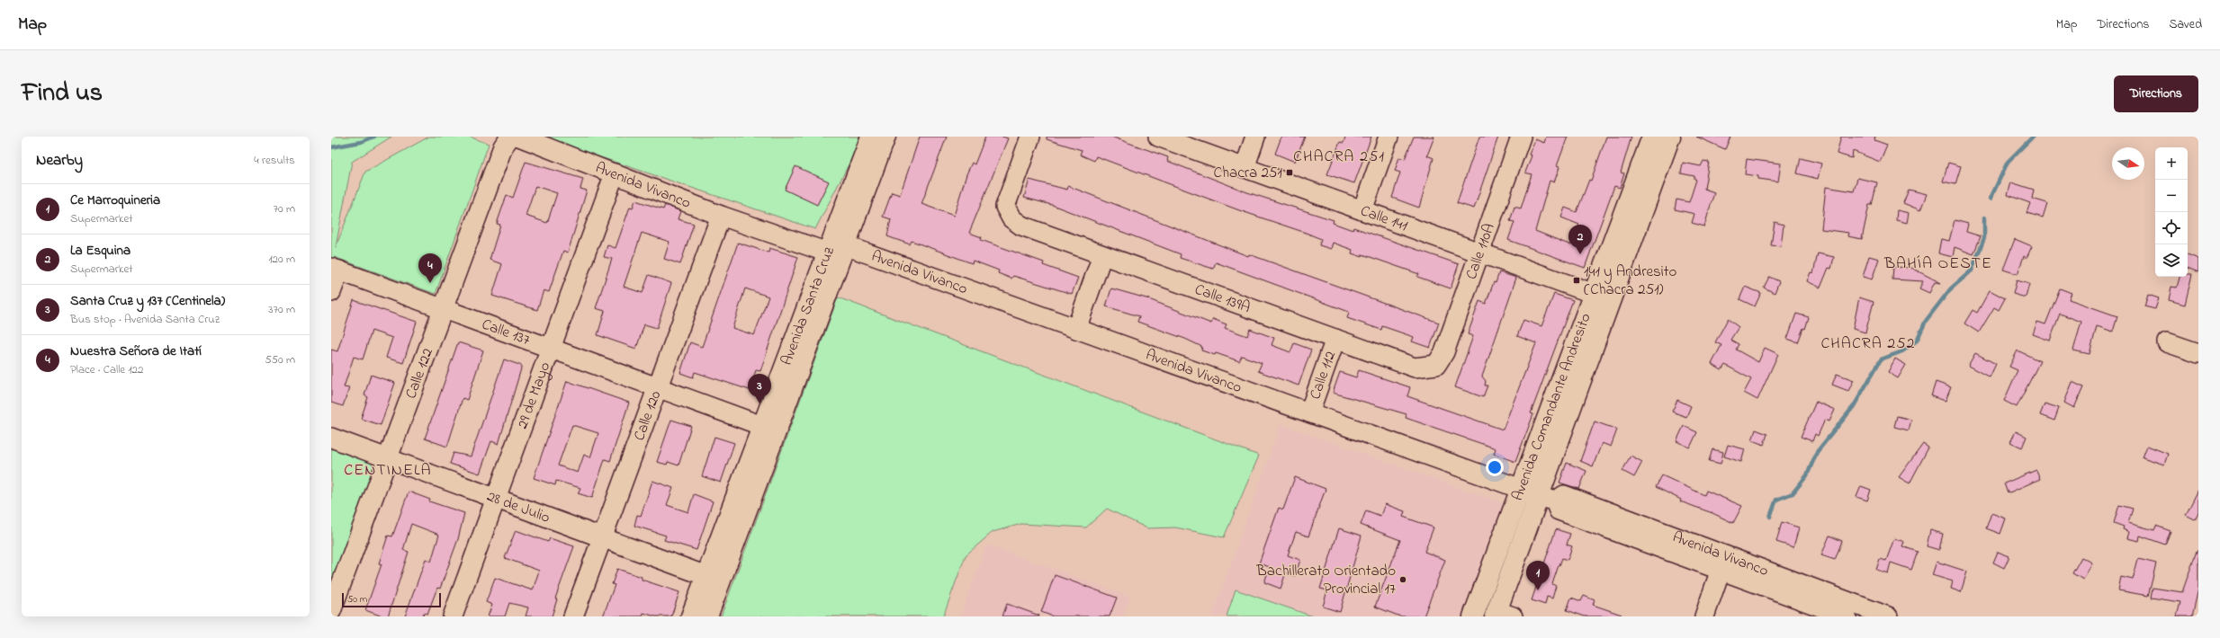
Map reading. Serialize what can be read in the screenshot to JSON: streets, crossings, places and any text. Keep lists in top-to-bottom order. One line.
{"streets":{"main road":["Avenida Santa Cruz","Avenida Comandante Andresito"],"street":["Avenida Vivanco","Calle 141","Calle 110A","Calle 139A","Calle 137","Calle 122","Calle 112","29 de Mayo","Calle 120","28 de Julio"]},"crossings":[["Avenida Vivanco","Avenida Santa Cruz"],["Avenida Vivanco","Calle 112"],["Avenida Vivanco","29 de Mayo"],["Avenida Vivanco","Avenida Comandante Andresito"],["Avenida Vivanco","Calle 120"],["Calle 141","Calle 110A"],["Calle 141","Avenida Comandante Andresito"],["Calle 110A","Calle 139A"],["Calle 139A","Calle 112"],["Avenida Santa Cruz","Calle 137"],["Avenida Santa Cruz","28 de Julio"],["Calle 137","Calle 122"],["Calle 137","29 de Mayo"],["Calle 137","Calle 120"],["Calle 122","28 de Julio"],["29 de Mayo","28 de Julio"],["Calle 120","28 de Julio"]],"districts":["CHACRA 251","BAHÍA OESTE","CHACRA 252","CENTINELA"],"places":{"transit":["Chacra 251","141 y Andresito (Chacra 251)"],"other":["Bachillerato Orientado Provincial 17"]},"scale_bar":"50 m","north":"right","page":{"header":"Map","nav":["Map","Directions","Saved"],"title":"Find us","buttons":"Directions","heading":["Nearby","4 results"],"map_buttons":["+","−"],"list":[{"mark":"1","name":"Ce Marroquineria","note":"Supermarket","value":"70 m"},{"mark":"2","name":"La Esquina","note":"Supermarket","value":"120 m"},{"mark":"3","name":"Santa Cruz y 137 (Centinela)","note":"Bus stop · Avenida Santa Cruz","value":"370 m"},{"mark":"4","name":"Nuestra Señora de Itatí","note":"Place · Calle 122","value":"550 m"}],"pins":["2","4","3","1"],"scale":"50 m"}}
